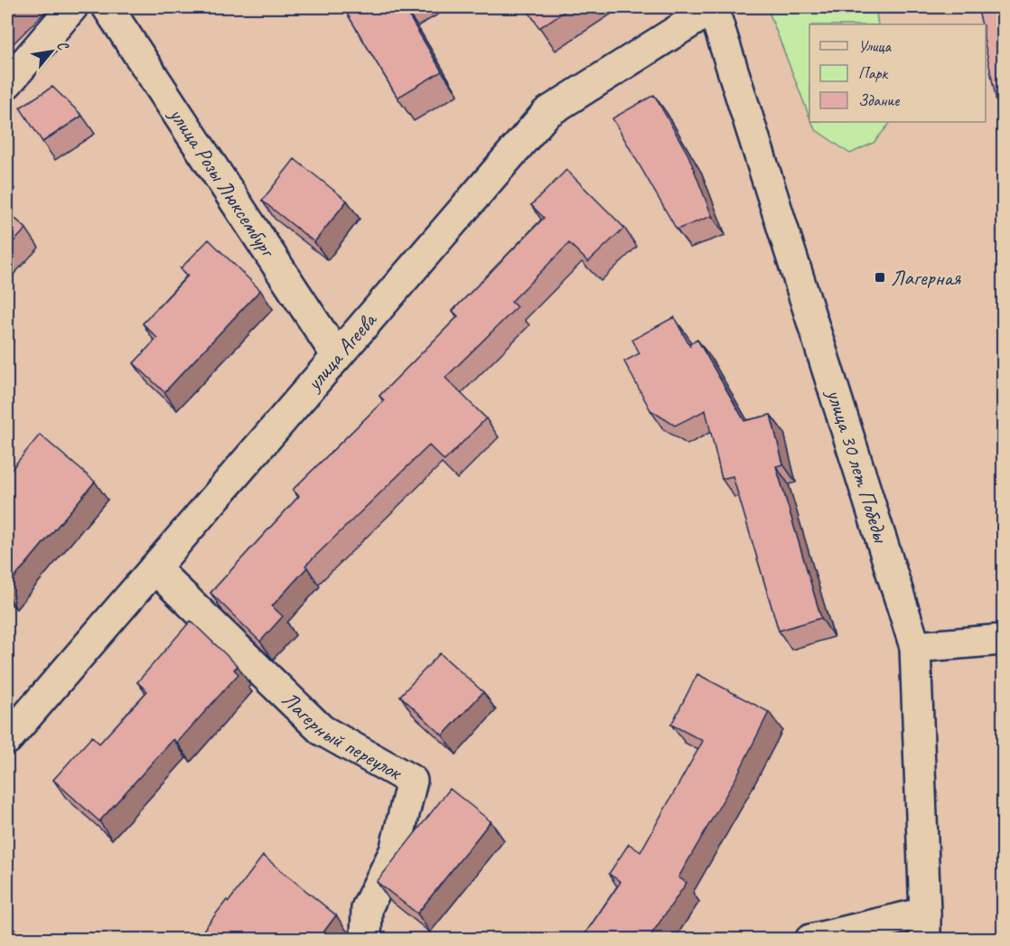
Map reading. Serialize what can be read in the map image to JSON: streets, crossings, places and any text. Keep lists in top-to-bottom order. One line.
{"streets":{"street":["улица Розы Люксембург","улица Агеева","улица 30 лет Победы","Лагерный переулок"]},"crossings":[["улица Розы Люксембург","улица Агеева"],["улица Агеева","улица 30 лет Победы"],["улица Агеева","Лагерный переулок"]],"places":{"transit":["Лагерная"]},"legend":["Улица","Парк","Здание"],"north":"top right"}
